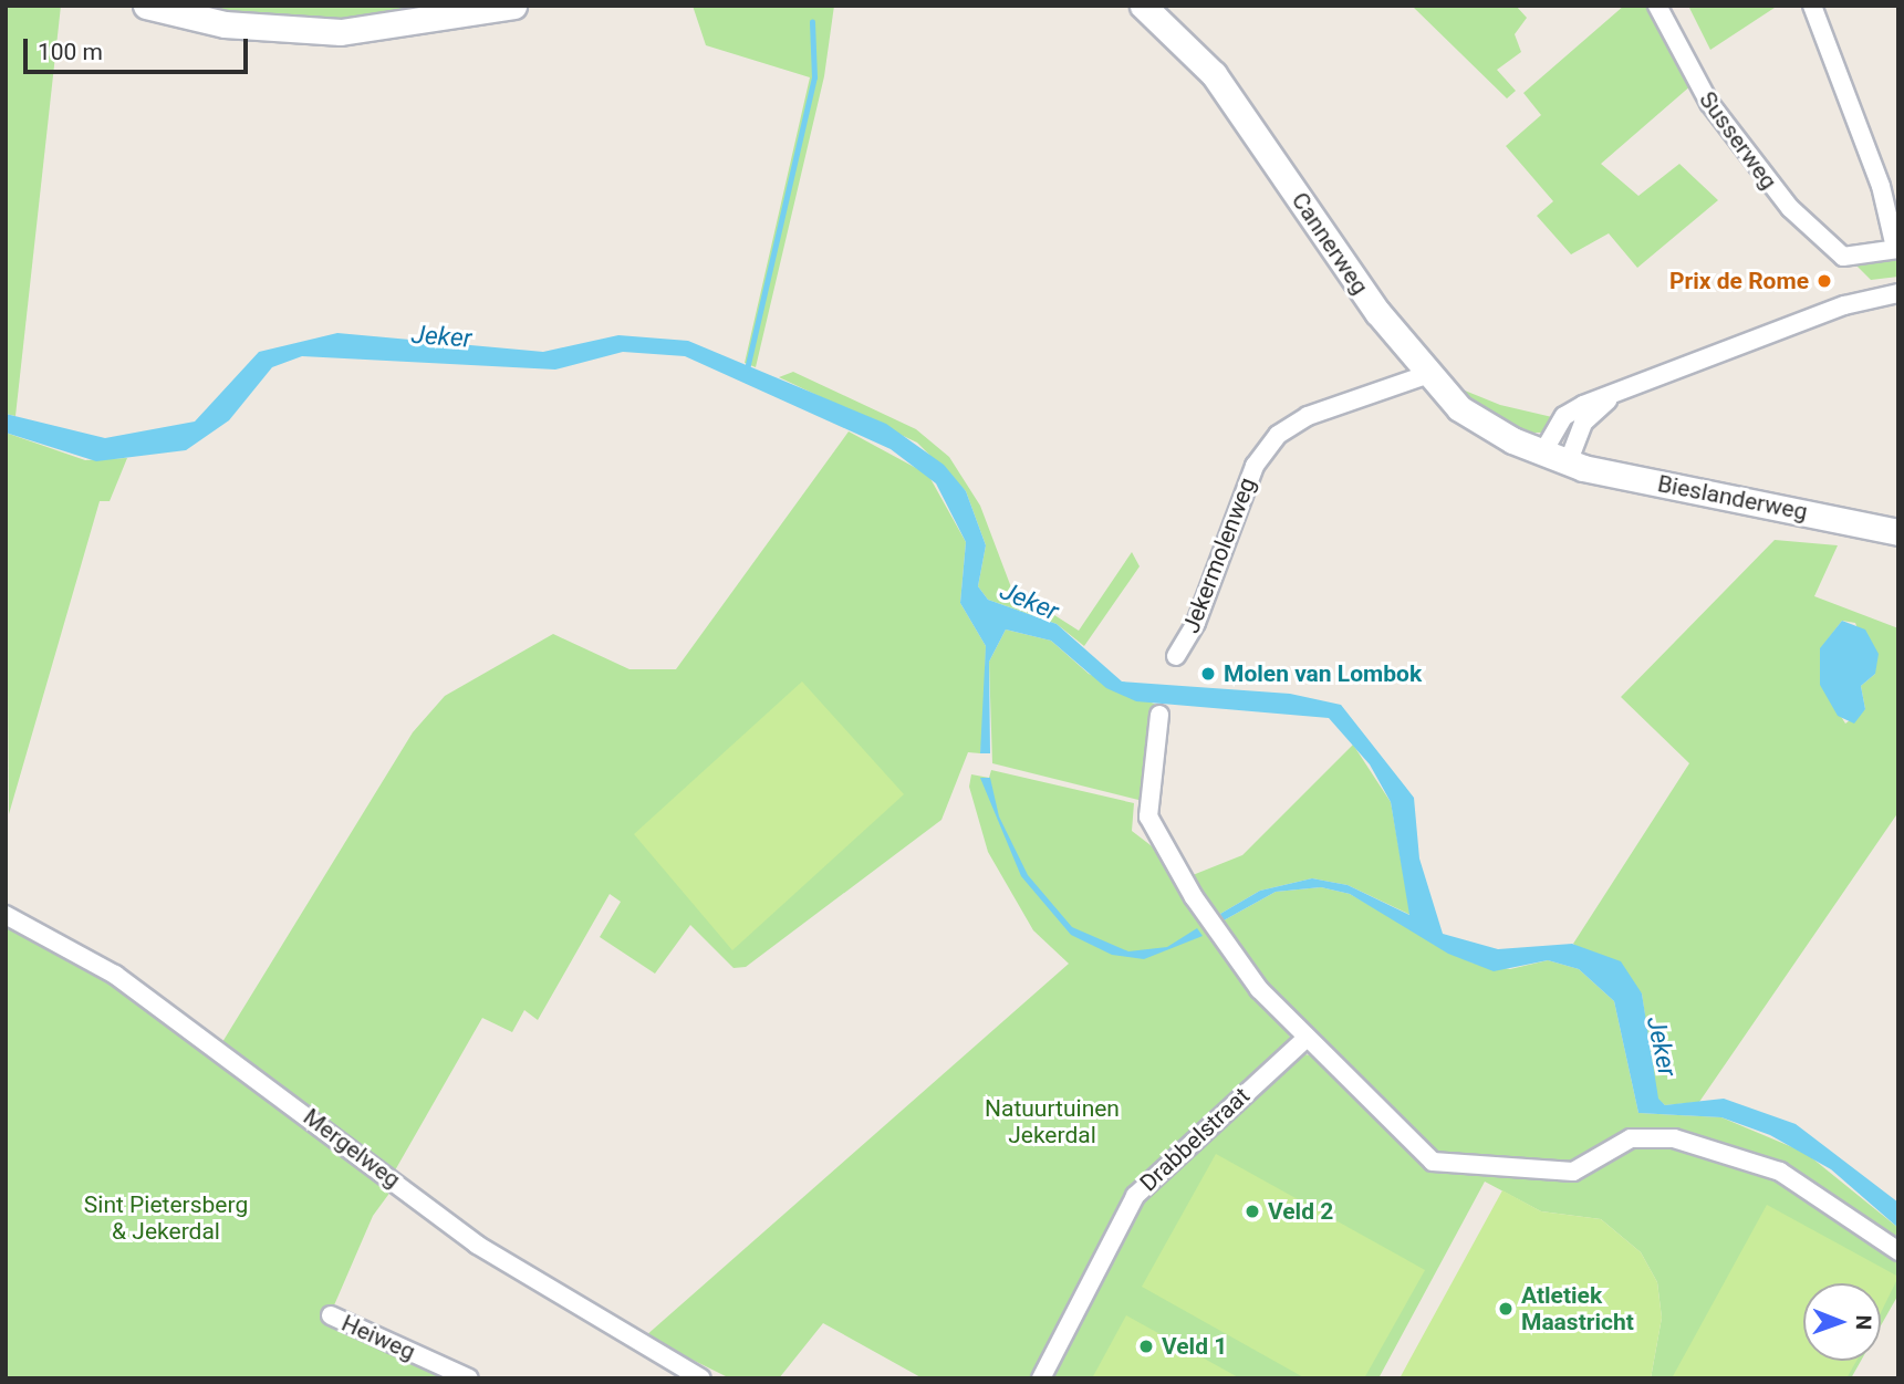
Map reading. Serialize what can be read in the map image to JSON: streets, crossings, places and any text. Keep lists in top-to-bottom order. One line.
{"streets":{"main road":["Cannerweg","Bieslanderweg"],"street":["Susserweg","Jekermolenweg","Drabbelstraat","Mergelweg","Heiweg"]},"crossings":[["Cannerweg","Bieslanderweg"],["Cannerweg","Jekermolenweg"]],"water":["Jeker"],"parks":["Natuurtuinen Jekerdal","Sint Pietersberg & Jekerdal"],"places":["Prix de Rome","Molen van Lombok","Veld 2","Atletiek Maastricht","Veld 1"],"scale_bar":"100 m","north":"right"}
